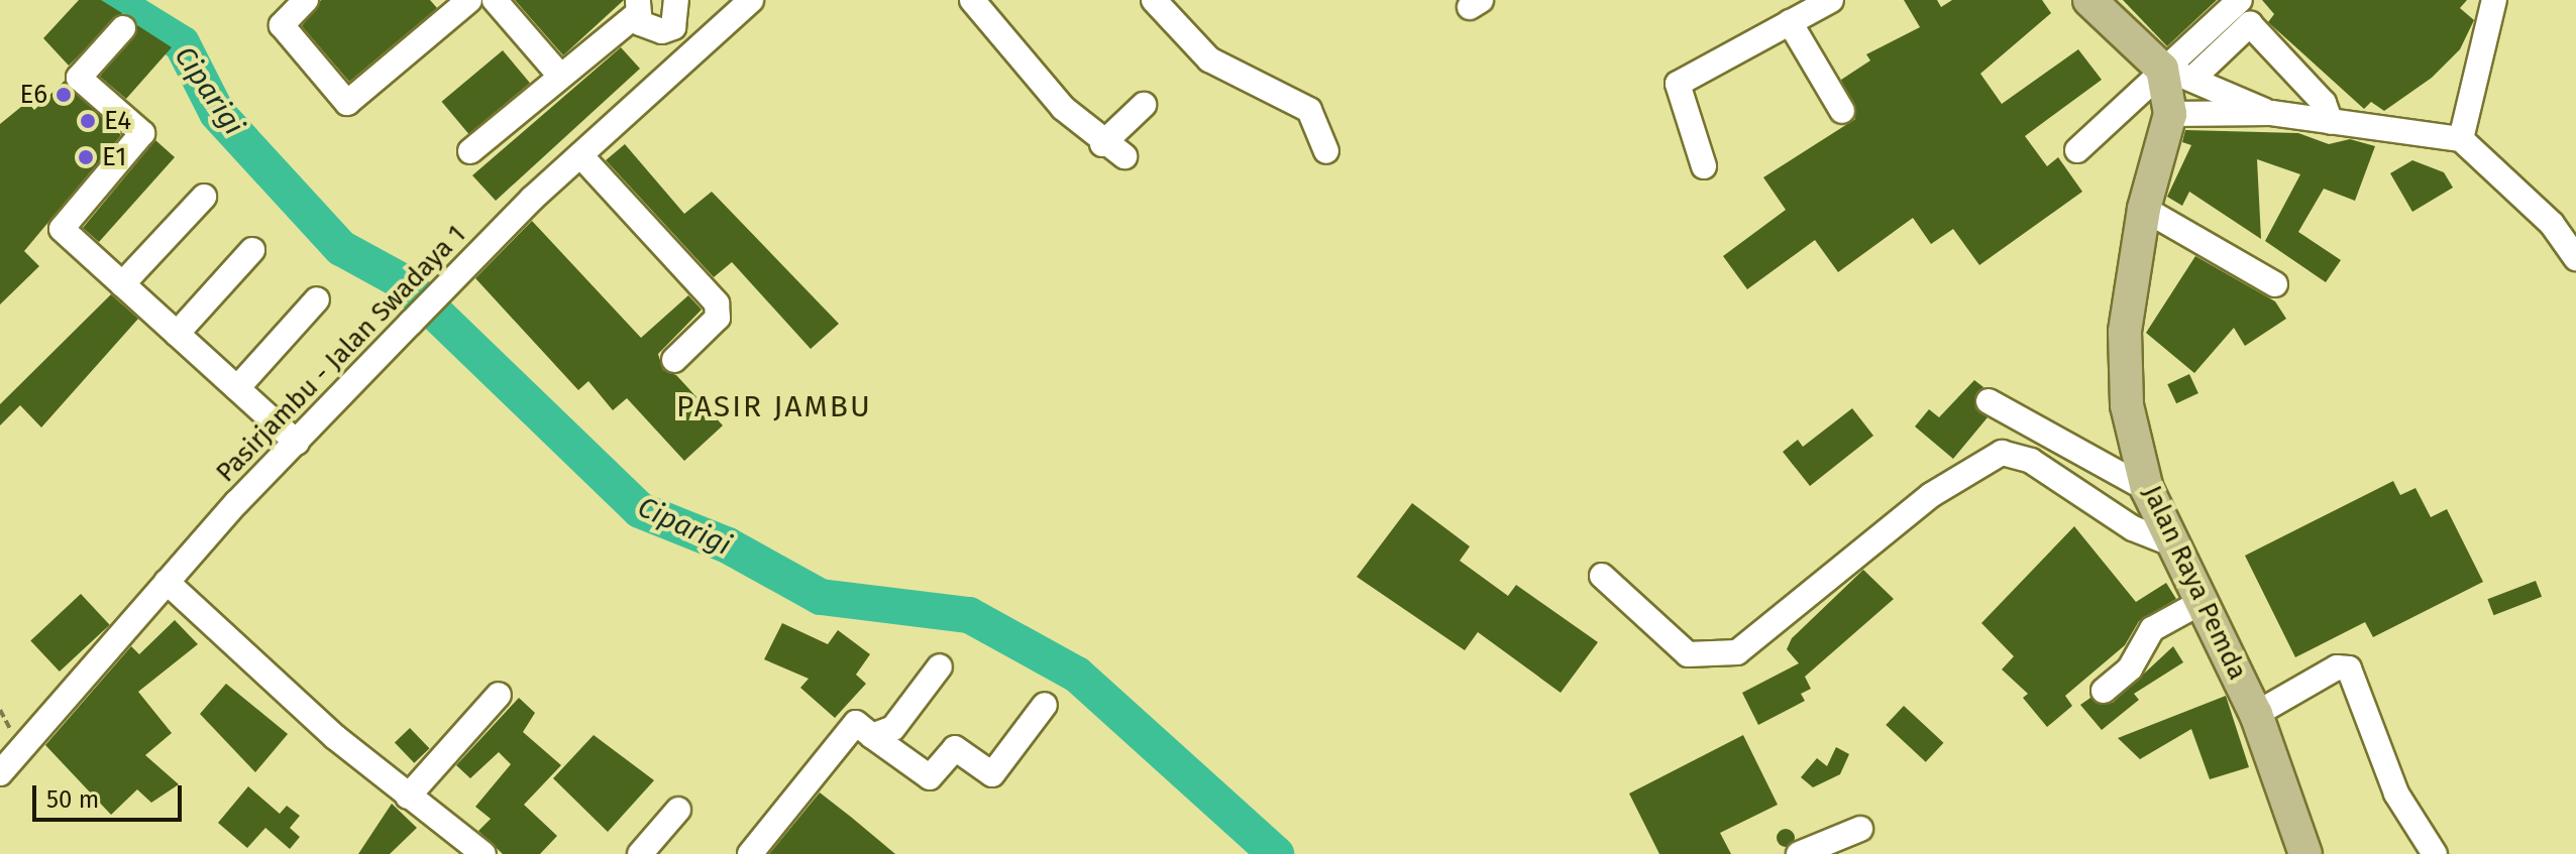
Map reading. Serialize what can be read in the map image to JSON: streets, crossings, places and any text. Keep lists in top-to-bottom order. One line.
{"streets":{"main road":["Jalan Raya Pemda"],"street":["Pasirjambu - Jalan Swadaya 1"]},"districts":["PASIR JAMBU"],"water":["Ciparigi"],"places":["E6","E4","E1"],"scale_bar":"50 m"}
